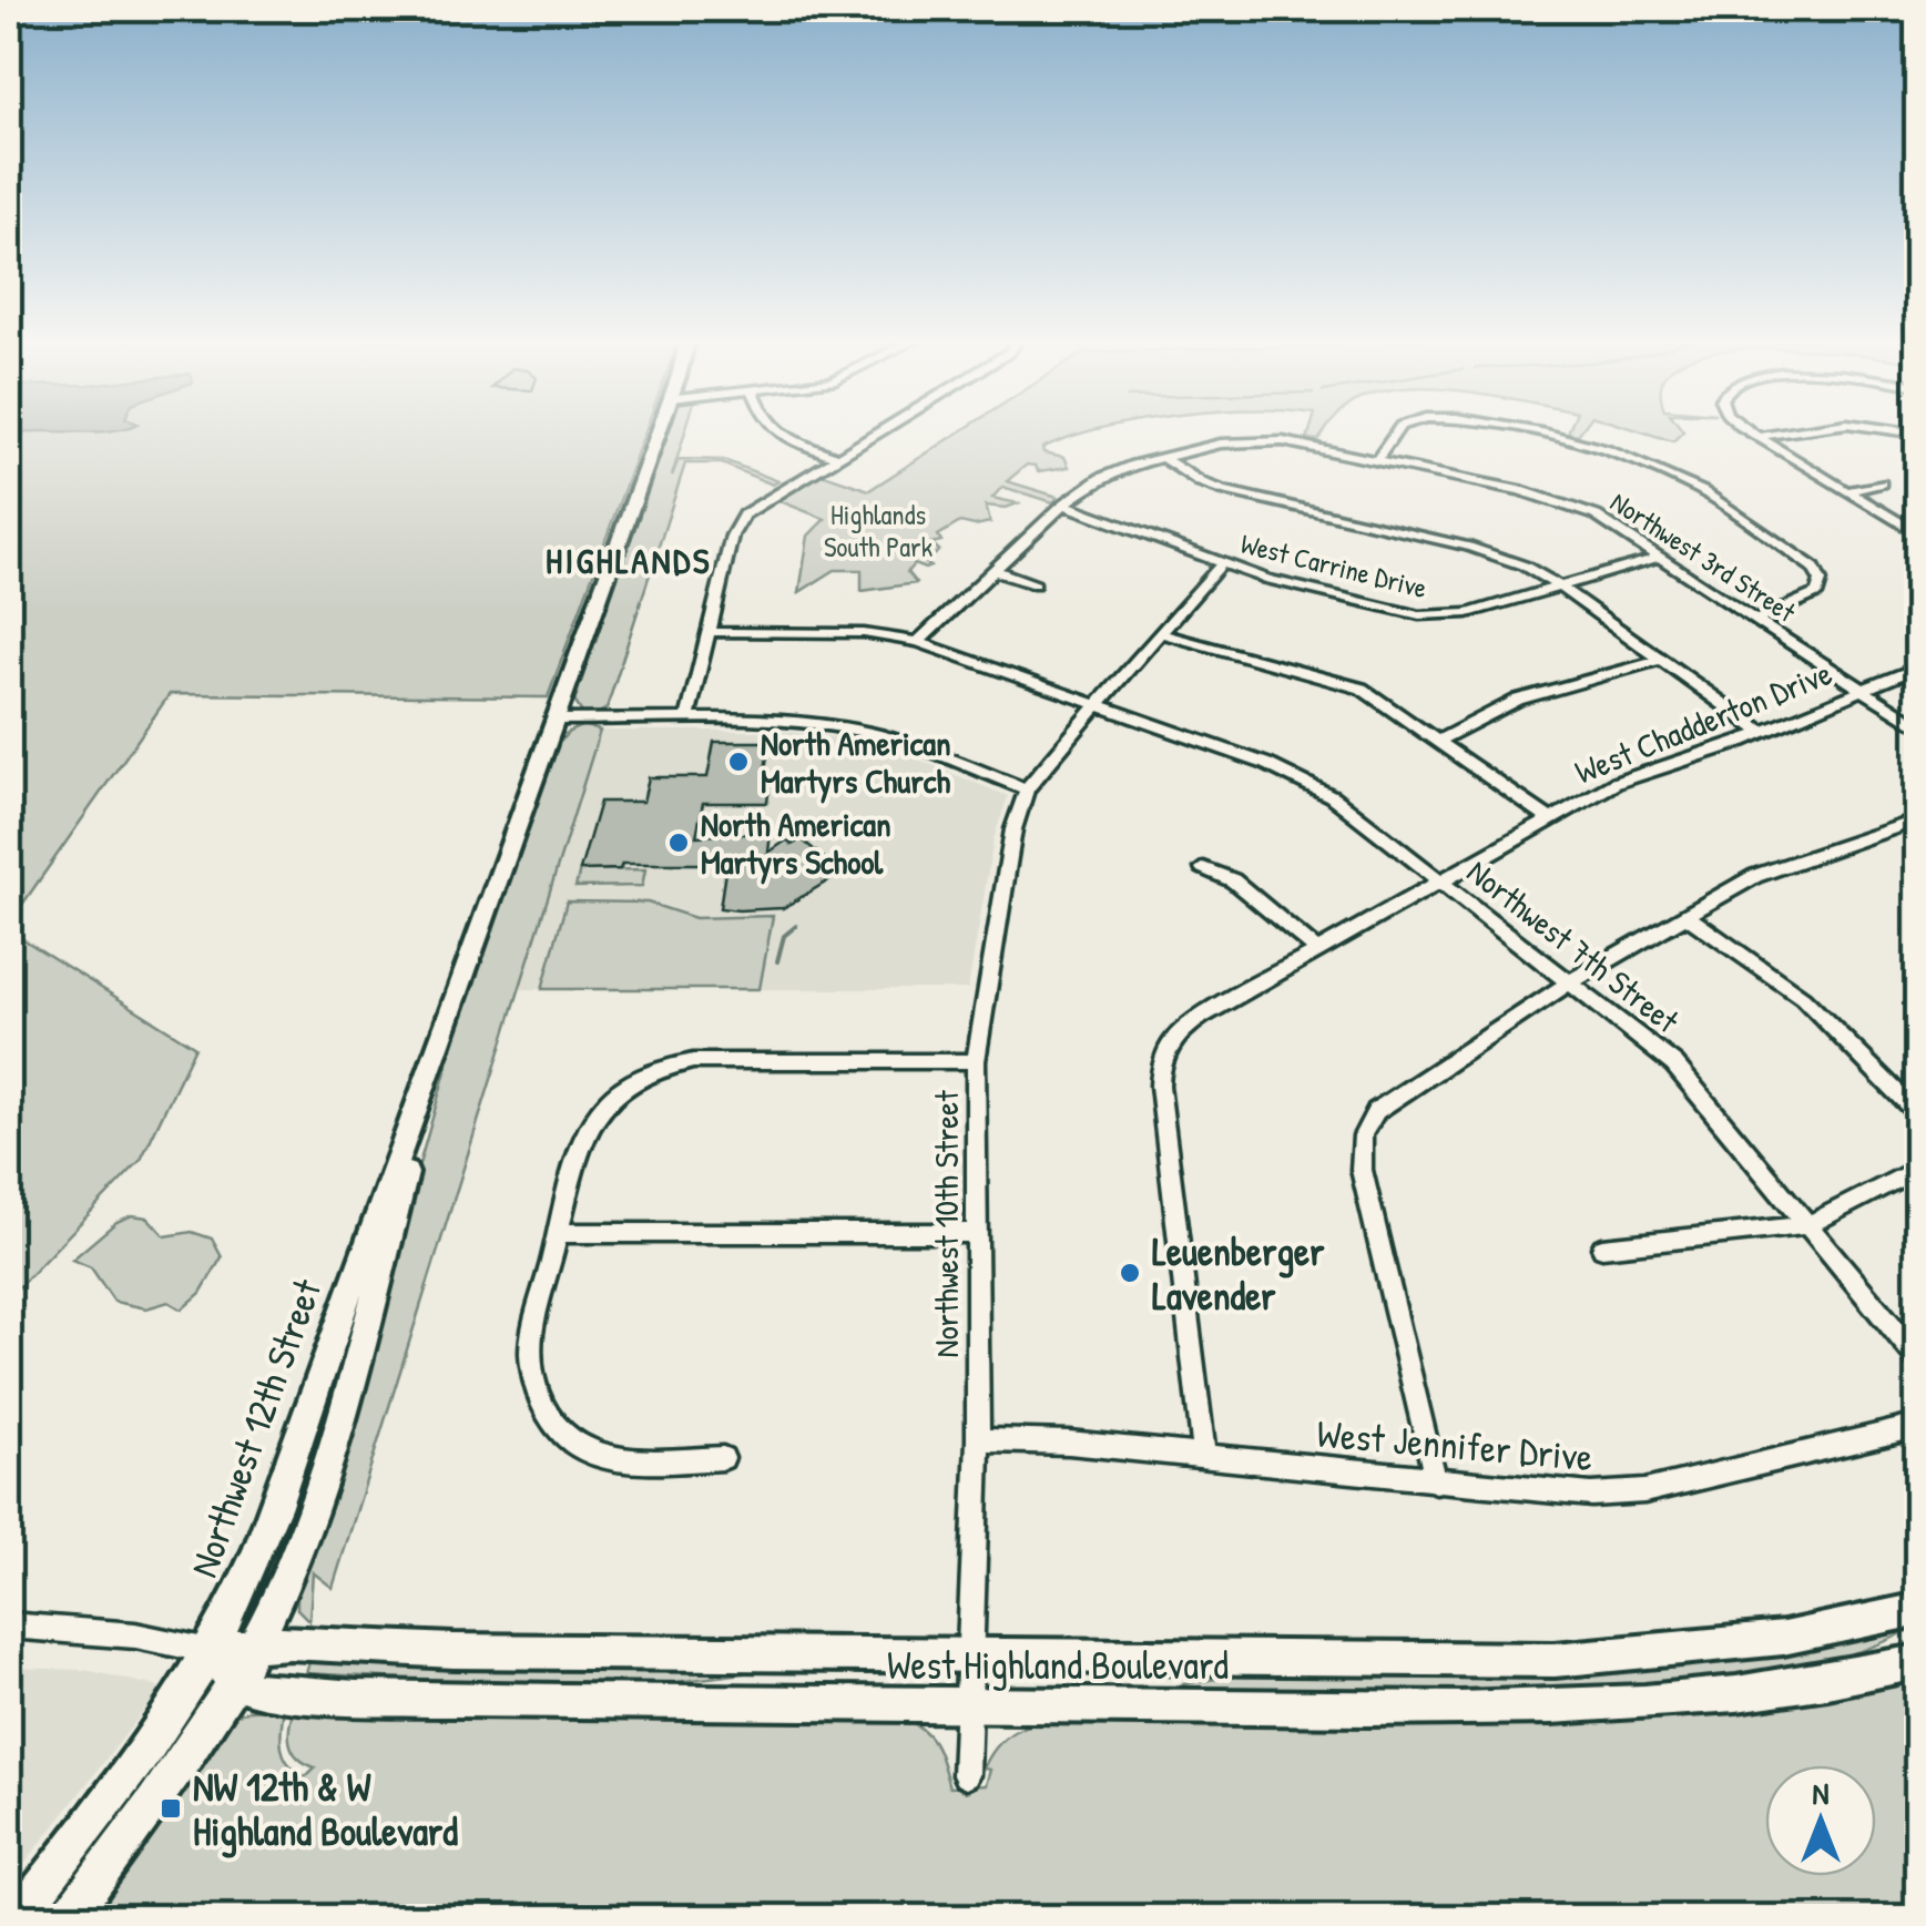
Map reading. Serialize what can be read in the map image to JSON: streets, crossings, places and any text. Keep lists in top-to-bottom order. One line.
{"streets":{"main road":["Northwest 12th Street","West Highland Boulevard"],"street":["Northwest 3rd Street","West Carrine Drive","West Chadderton Drive","Northwest 7th Street","Northwest 10th Street","West Jennifer Drive"]},"crossings":[["Northwest 3rd Street","West Carrine Drive"],["Northwest 3rd Street","West Chadderton Drive"],["Northwest 3rd Street","Northwest 7th Street"],["West Carrine Drive","Northwest 10th Street"],["West Chadderton Drive","Northwest 7th Street"],["West Chadderton Drive","West Jennifer Drive"],["Northwest 7th Street","Northwest 10th Street"],["Northwest 10th Street","West Jennifer Drive"],["Northwest 10th Street","West Highland Boulevard"],["Northwest 12th Street","West Highland Boulevard"]],"districts":["HIGHLANDS"],"parks":["Highlands South Park"],"places":{"other":["North American Martyrs Church","North American Martyrs School","Leuenberger Lavender"],"transit":["NW 12th & W Highland Boulevard"]},"north":"top"}
